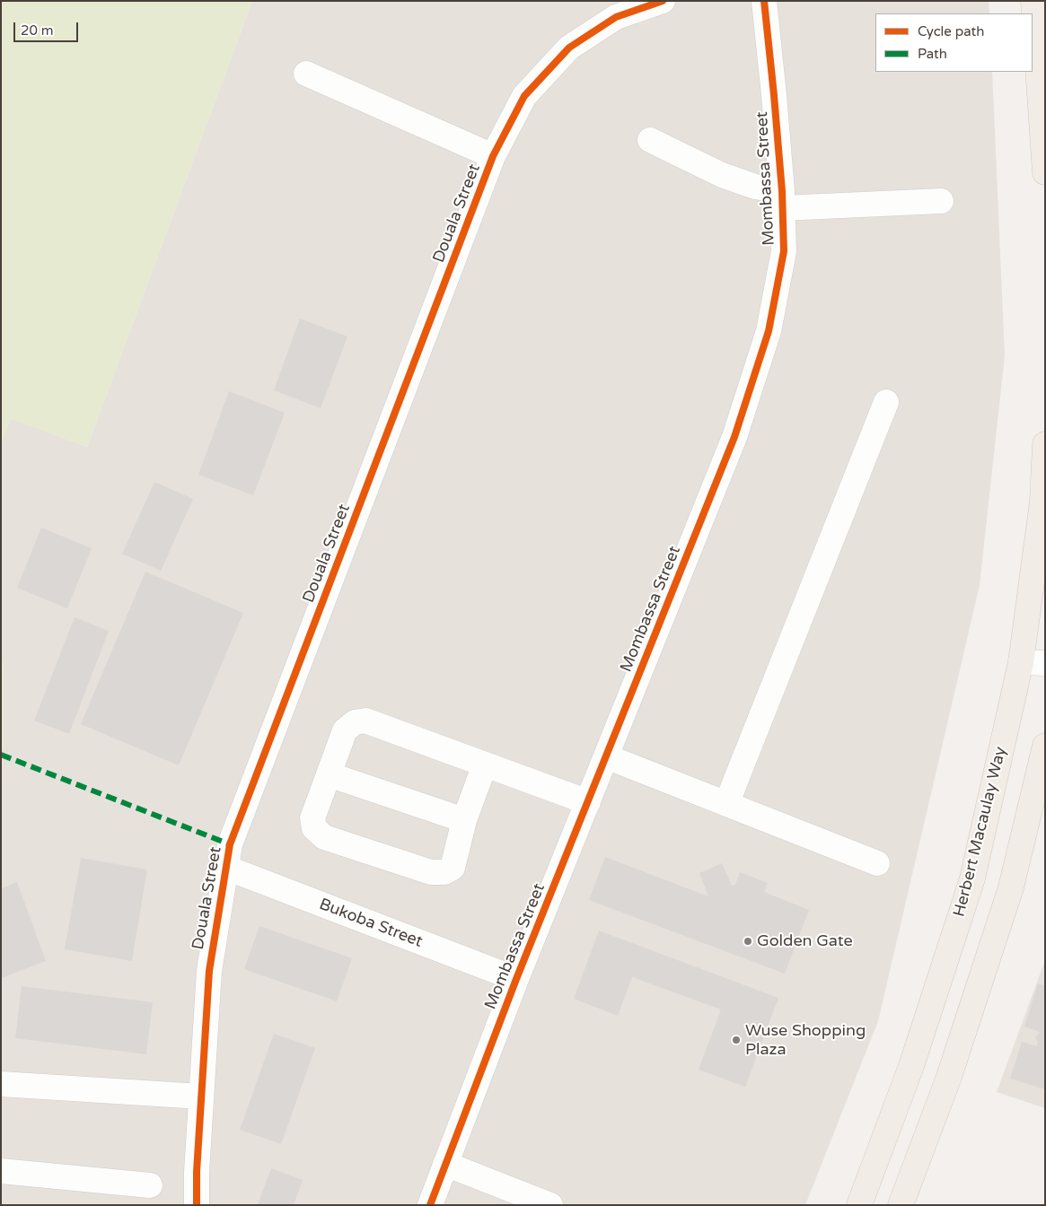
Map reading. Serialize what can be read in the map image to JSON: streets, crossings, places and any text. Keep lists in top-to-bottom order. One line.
{"streets":{"main road":["Herbert Macaulay Way"],"street":["Mombassa Street","Douala Street","Bukoba Street"]},"crossings":[["Mombassa Street","Bukoba Street"],["Douala Street","Bukoba Street"]],"places":["Golden Gate","Wuse Shopping Plaza"],"legend":["Cycle path","Path"],"scale_bar":"20 m"}
